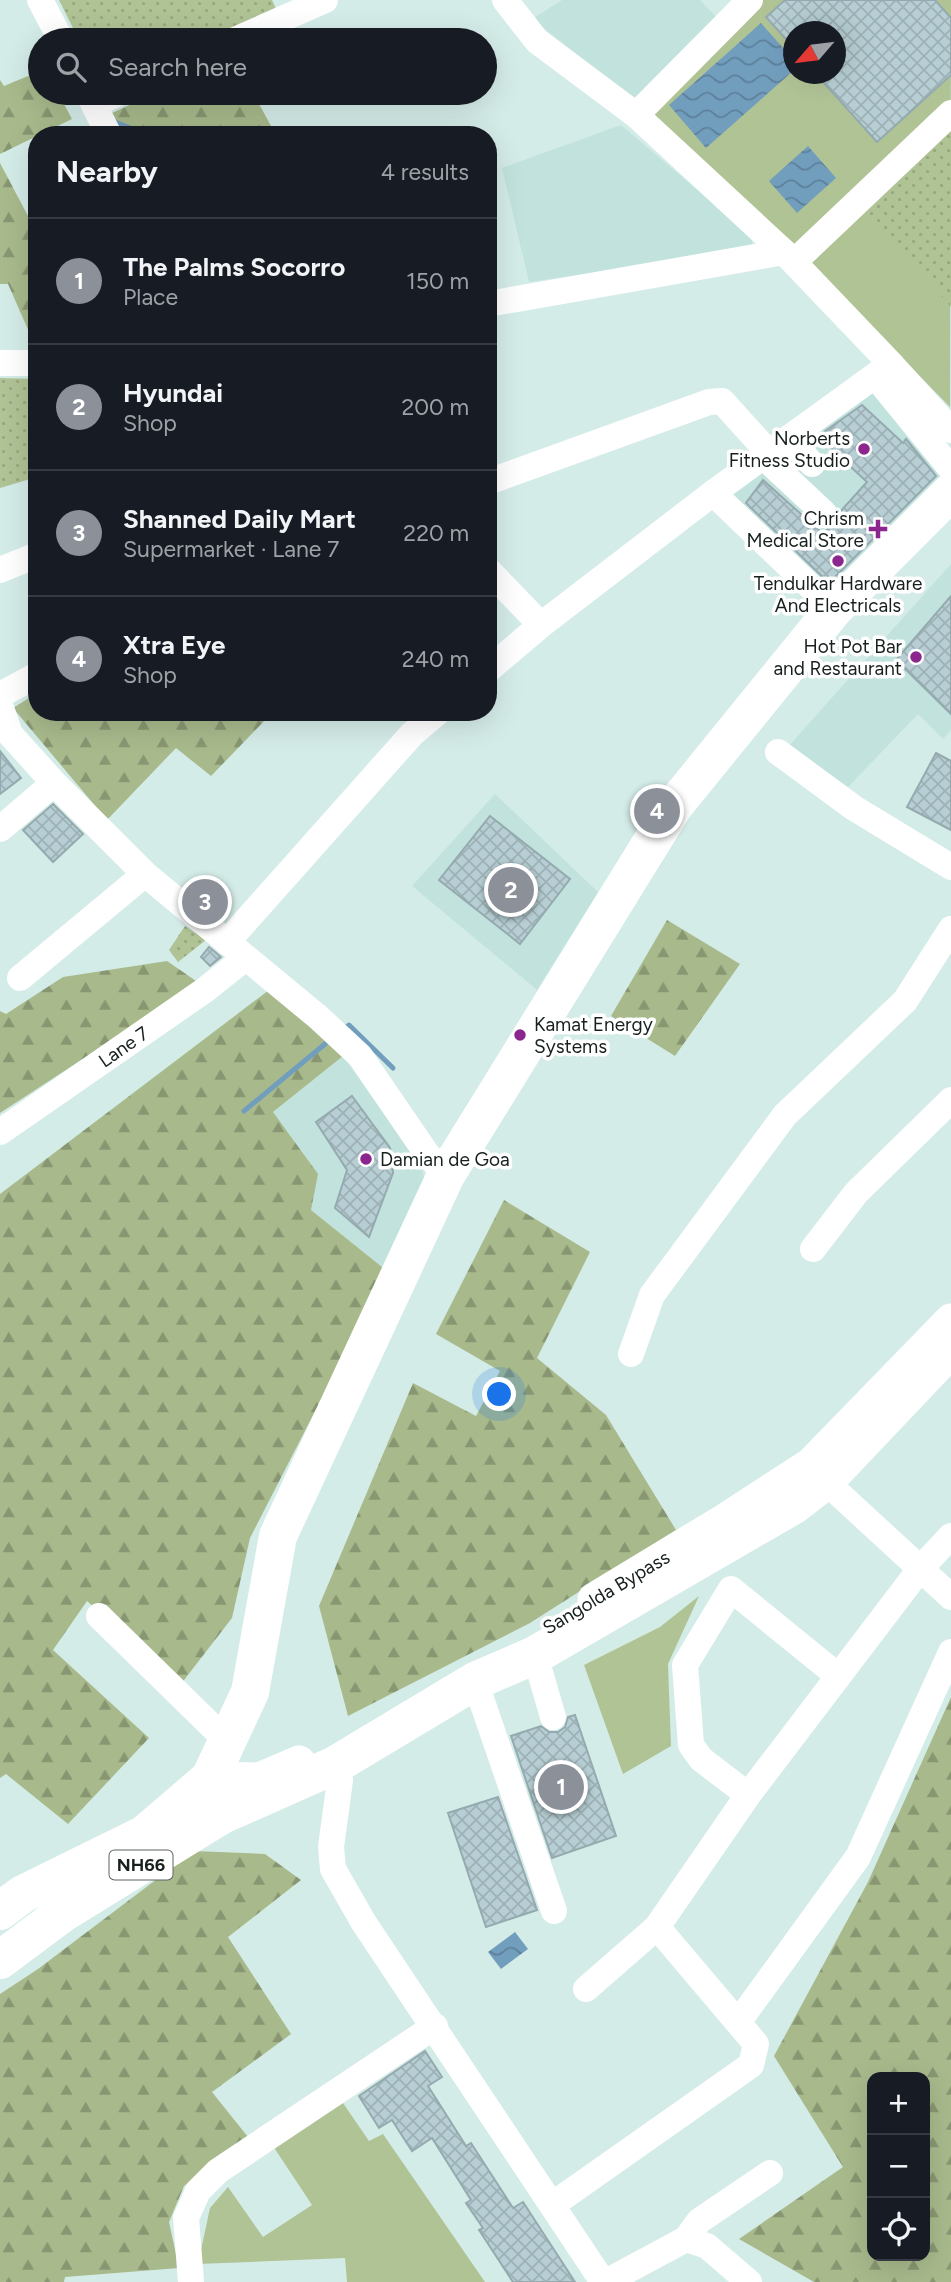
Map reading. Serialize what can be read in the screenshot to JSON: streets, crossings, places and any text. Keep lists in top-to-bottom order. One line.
{"streets":{"highway":["Sangolda Bypass","NH66"],"street":["Lane 7"]},"crossings":[["Sangolda Bypass","NH66"]],"places":{"other":["Norberts Fitness Studio","Tendulkar Hardware And Electricals","Hot Pot Bar and Restaurant","Kamat Energy Systems","Damian de Goa"],"health":["Chrism Medical Store"]},"north":"bottom left","page":{"search":"Search here","heading":["Nearby","4 results"],"list":[{"mark":"1","name":"The Palms Socorro","note":"Place","value":"150 m"},{"mark":"2","name":"Hyundai","note":"Shop","value":"200 m"},{"mark":"3","name":"Shanned Daily Mart","note":"Supermarket · Lane 7","value":"220 m"},{"mark":"4","name":"Xtra Eye","note":"Shop","value":"240 m"}],"pins":["4","2","3","1"],"map_buttons":["+","−"]}}
